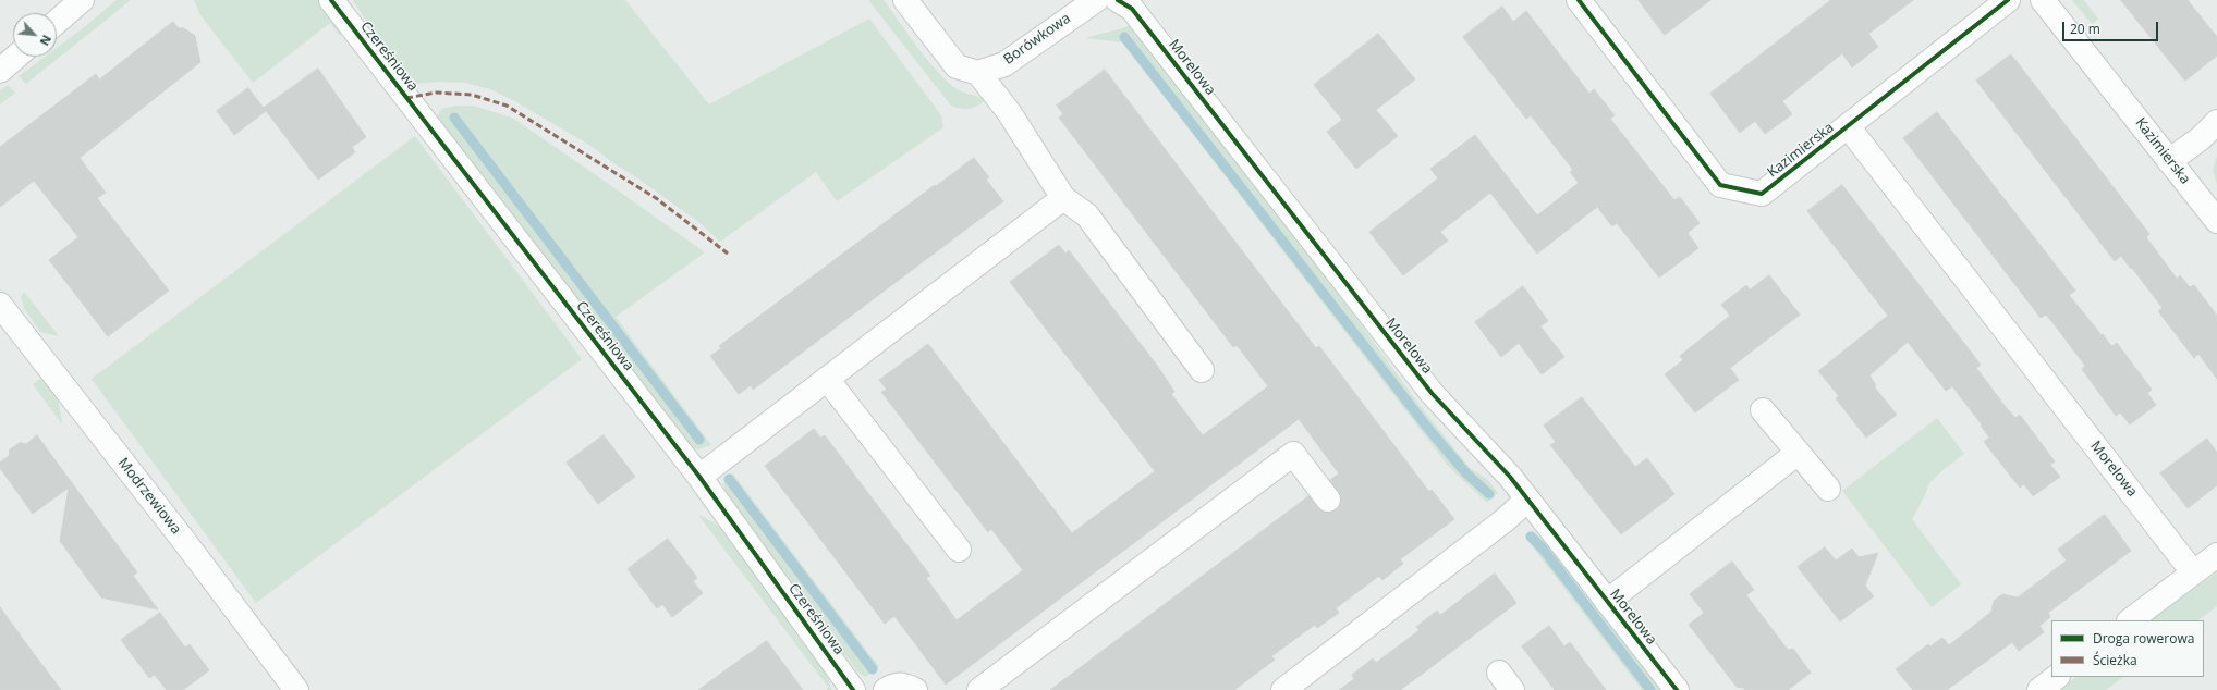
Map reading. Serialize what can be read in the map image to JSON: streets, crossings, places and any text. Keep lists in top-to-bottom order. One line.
{"streets":{"street":["Borówkowa","Czereśniowa","Morelowa","Kazimierska","Modrzewiowa"]},"crossings":[["Morelowa","Kazimierska"]],"legend":["Droga rowerowa","Ścieżka"],"scale_bar":"20 m","north":"bottom right"}
